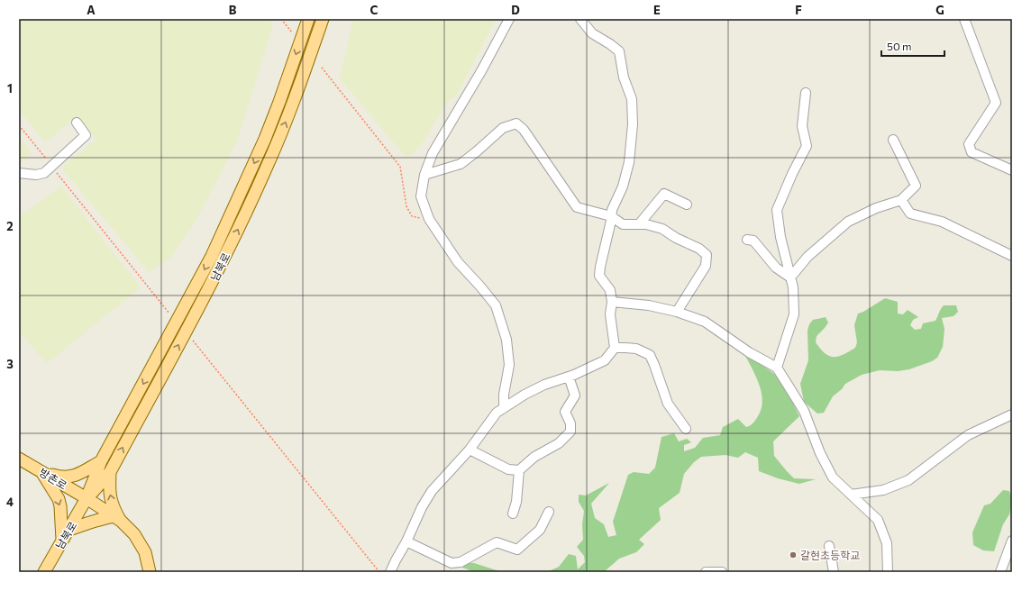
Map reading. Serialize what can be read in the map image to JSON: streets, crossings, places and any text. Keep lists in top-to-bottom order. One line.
{"streets":{"main road":["남북로","방촌로"]},"crossings":[["남북로","방촌로"]],"places":["갈현초등학교"],"scale_bar":"50 m","grid":{"columns":["A","B","C","D","E","F","G"],"rows":["1","2","3","4"]}}
